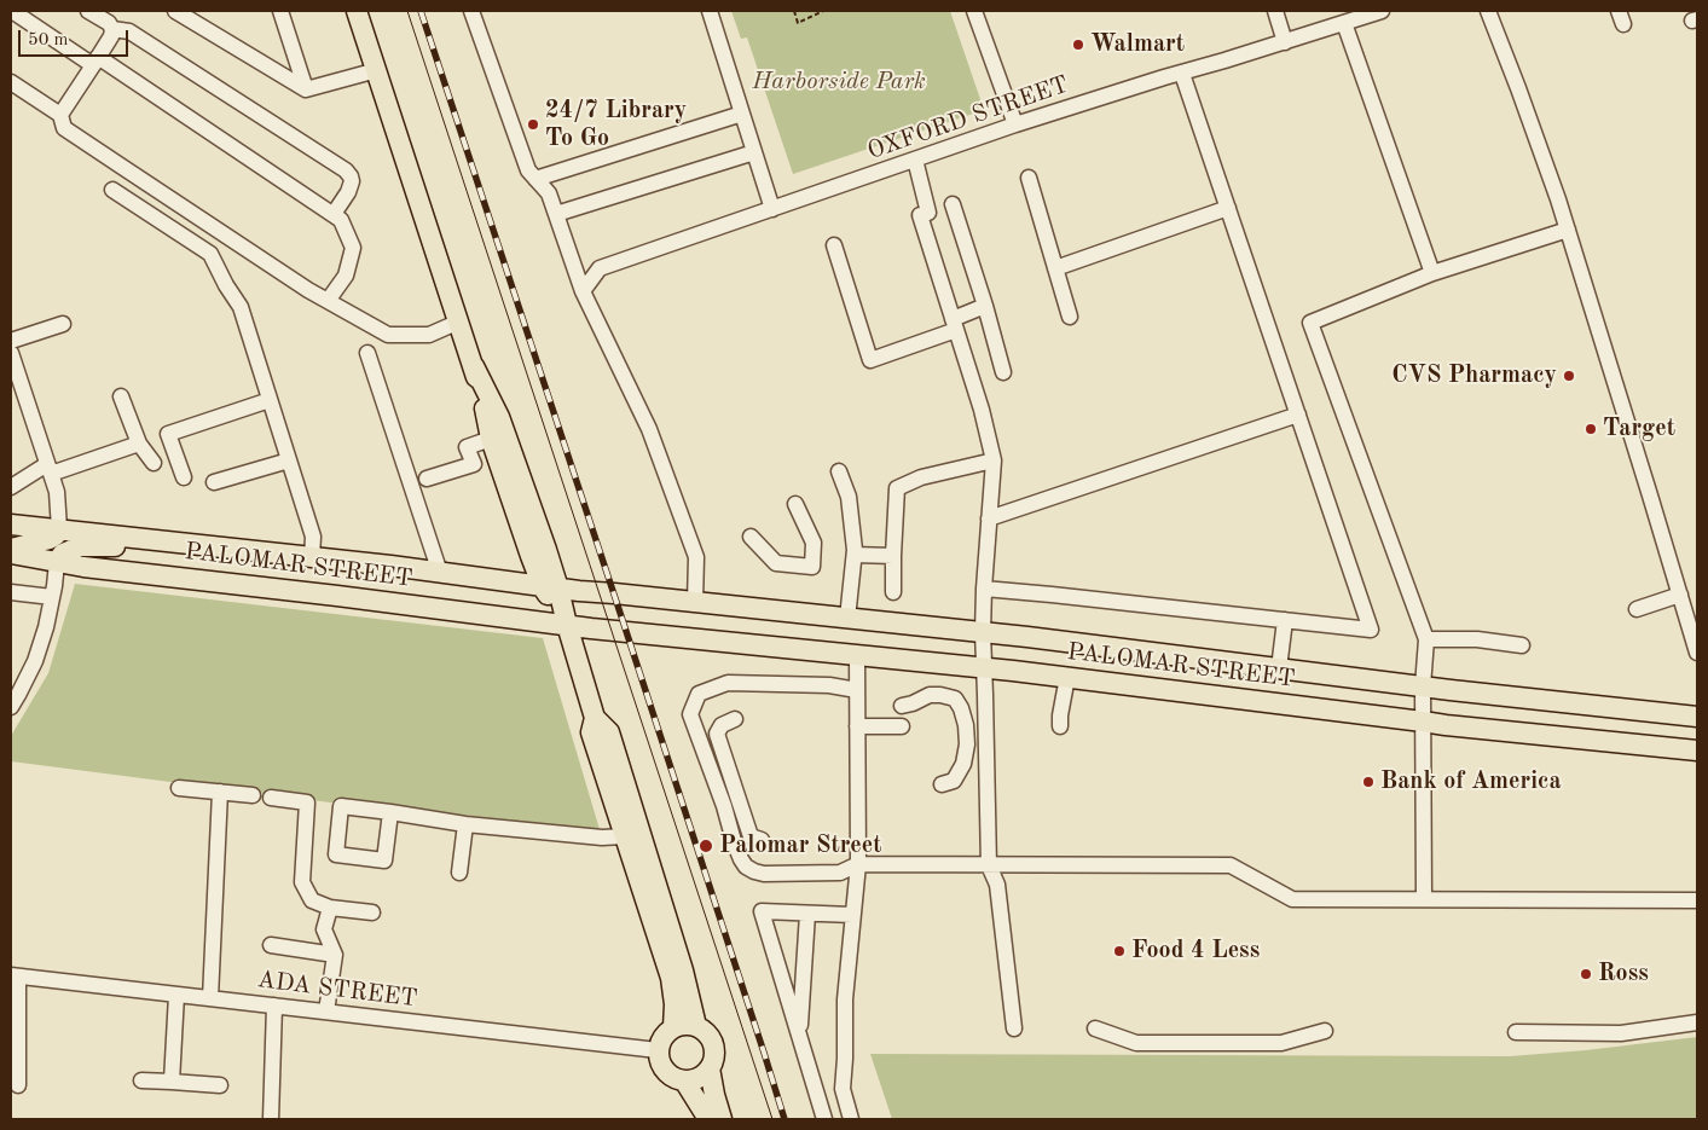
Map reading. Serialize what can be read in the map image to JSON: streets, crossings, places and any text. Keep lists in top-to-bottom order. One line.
{"streets":{"main road":["PALOMAR STREET"],"street":["OXFORD STREET","ADA STREET"]},"parks":["Harborside Park"],"places":["Walmart","24/7 Library To Go","CVS Pharmacy","Target","Bank of America","Palomar Street","Food 4 Less","Ross"],"scale_bar":"50 m"}
